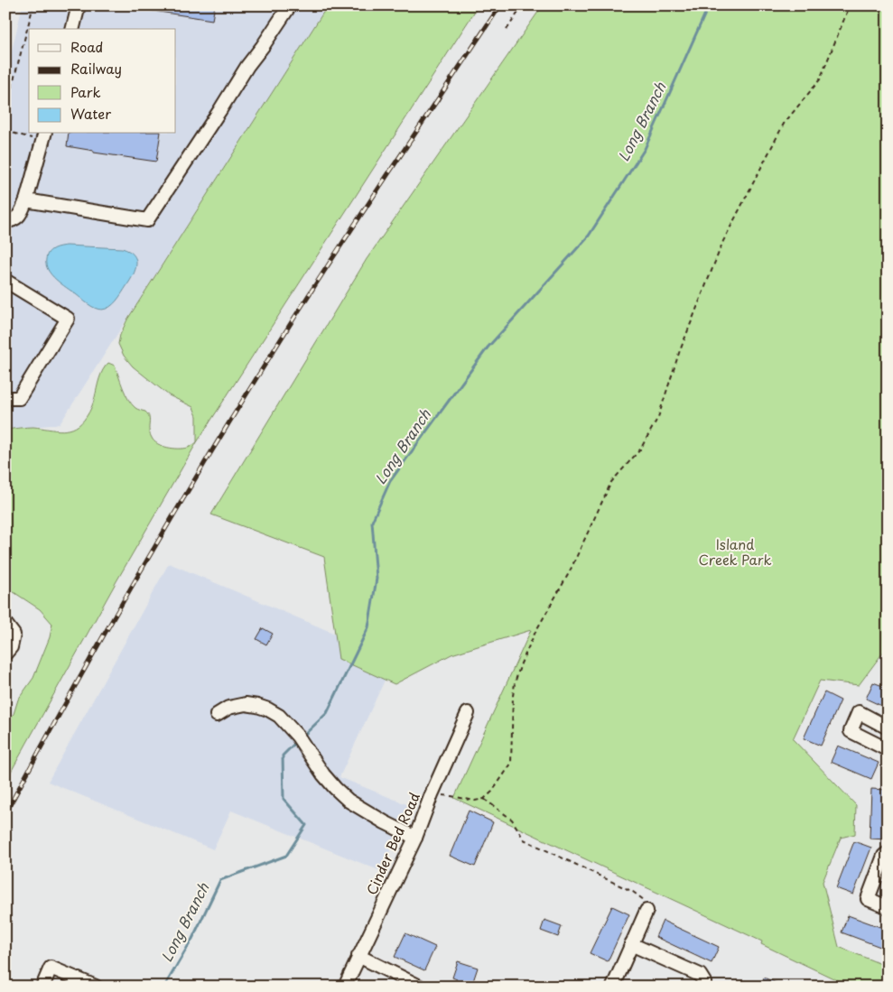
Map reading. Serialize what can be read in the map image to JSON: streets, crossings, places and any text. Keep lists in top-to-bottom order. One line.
{"streets":{"street":["Cinder Bed Road"]},"water":["Long Branch"],"parks":["Island Creek Park"],"legend":["Road","Railway","Park","Water"]}
